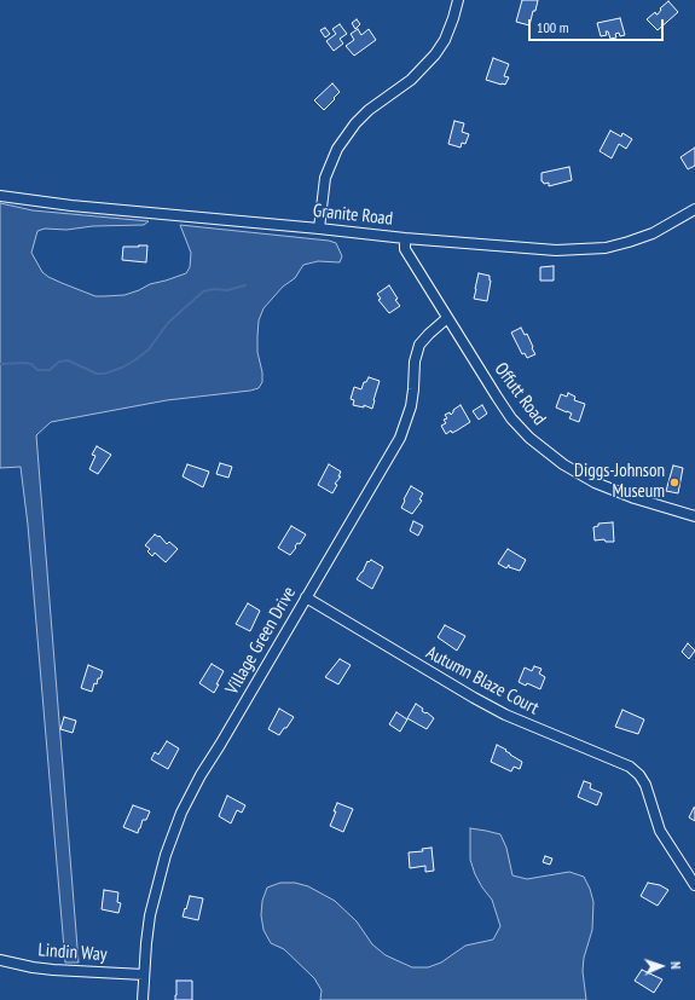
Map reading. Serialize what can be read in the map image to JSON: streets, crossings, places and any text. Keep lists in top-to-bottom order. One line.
{"streets":{"street":["Granite Road","Offutt Road","Village Green Drive","Autumn Blaze Court","Lindin Way"]},"crossings":[["Granite Road","Offutt Road"],["Offutt Road","Village Green Drive"],["Village Green Drive","Autumn Blaze Court"],["Village Green Drive","Lindin Way"]],"places":["Diggs-Johnson Museum"],"scale_bar":"100 m","north":"right"}
